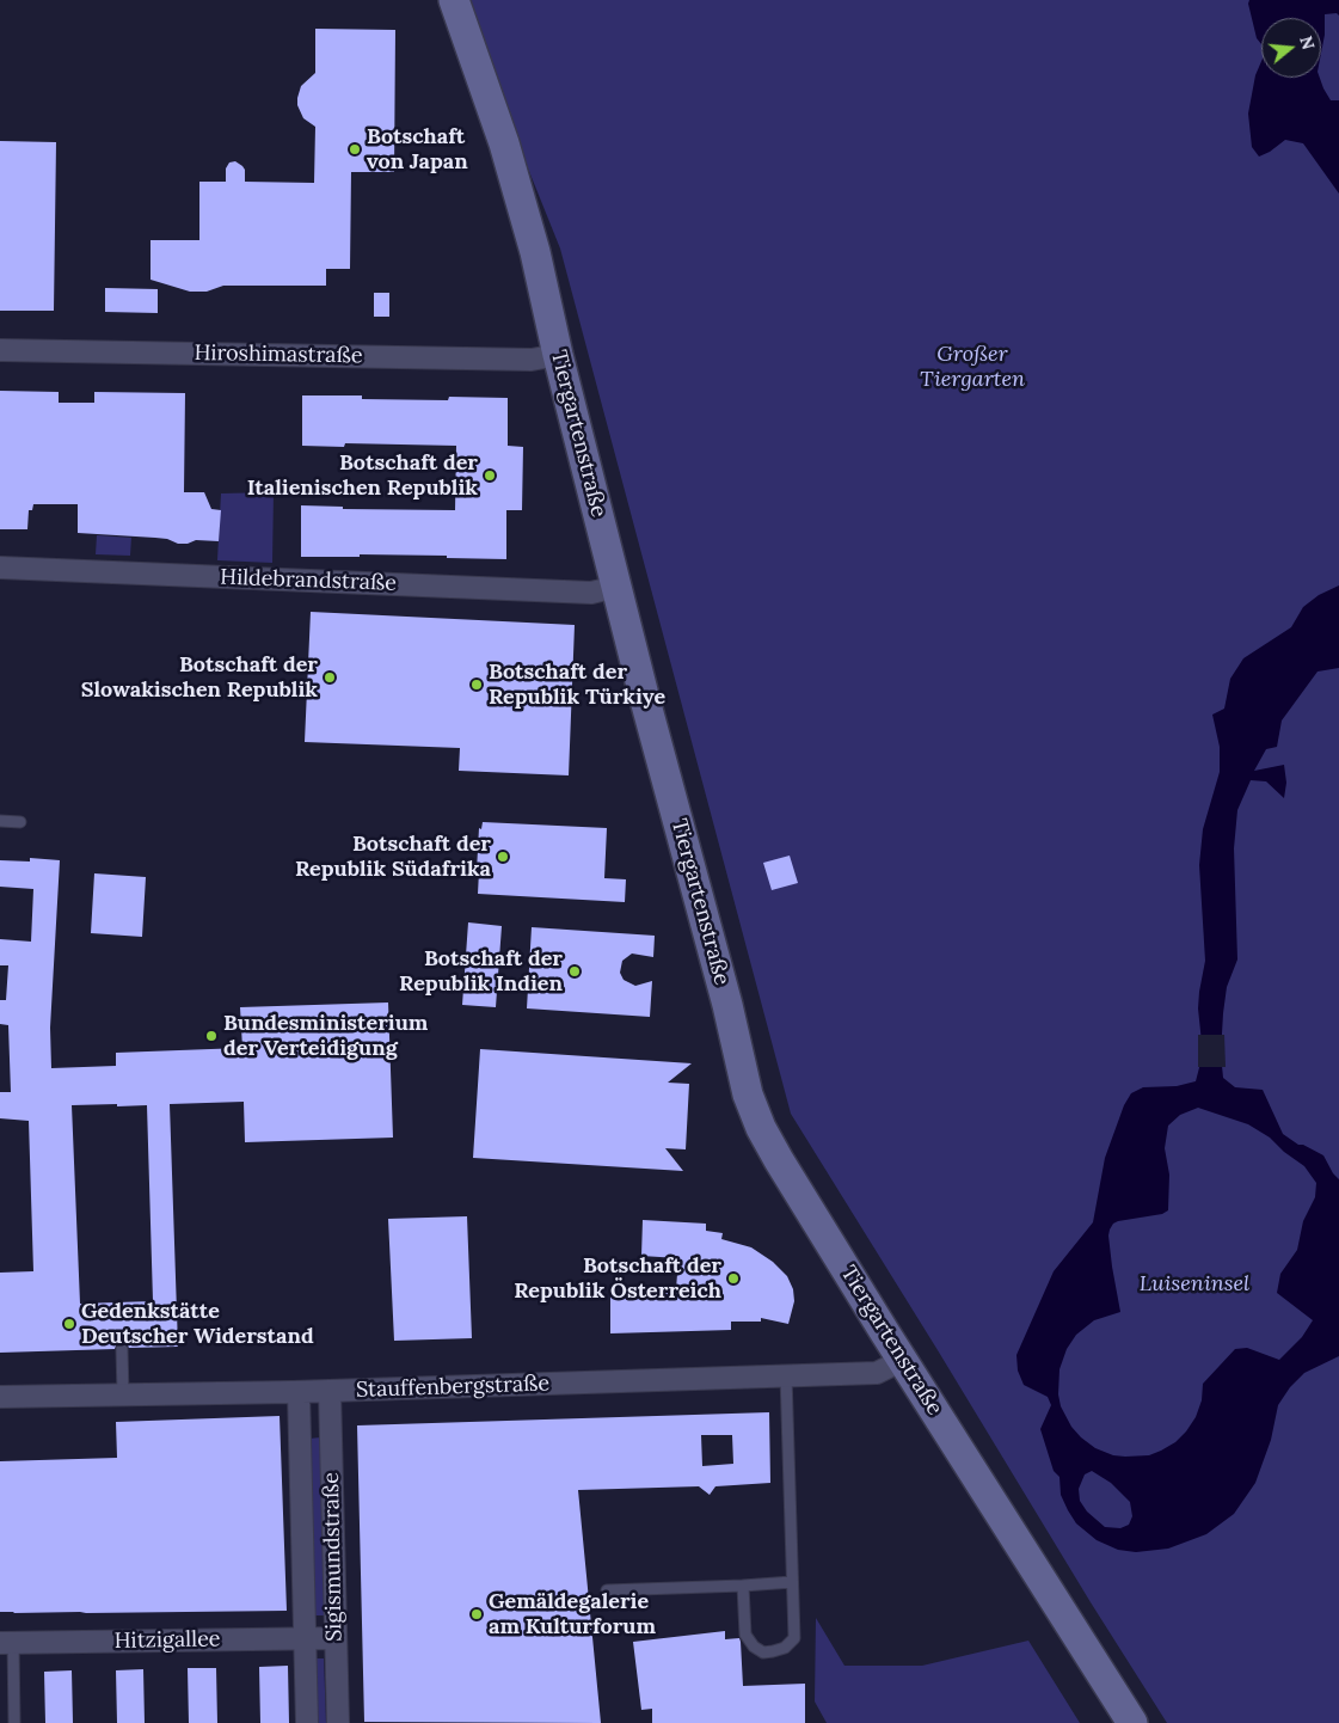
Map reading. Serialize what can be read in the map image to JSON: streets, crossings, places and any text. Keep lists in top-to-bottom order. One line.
{"streets":{"main road":["Tiergartenstraße"],"street":["Hiroshimastraße","Hildebrandstraße","Stauffenbergstraße","Sigismundstraße","Hitzigallee"]},"crossings":[["Hiroshimastraße","Tiergartenstraße"],["Tiergartenstraße","Hildebrandstraße"],["Tiergartenstraße","Stauffenbergstraße"],["Stauffenbergstraße","Sigismundstraße"],["Sigismundstraße","Hitzigallee"]],"parks":["Großer Tiergarten","Luiseninsel"],"places":["Botschaft von Japan","Botschaft der Italienischen Republik","Botschaft der Slowakischen Republik","Botschaft der Republik Türkiye","Botschaft der Republik Südafrika","Botschaft der Republik Indien","Bundesministerium der Verteidigung","Botschaft der Republik Österreich","Gedenkstätte Deutscher Widerstand","Gemäldegalerie am Kulturforum"],"north":"right"}
